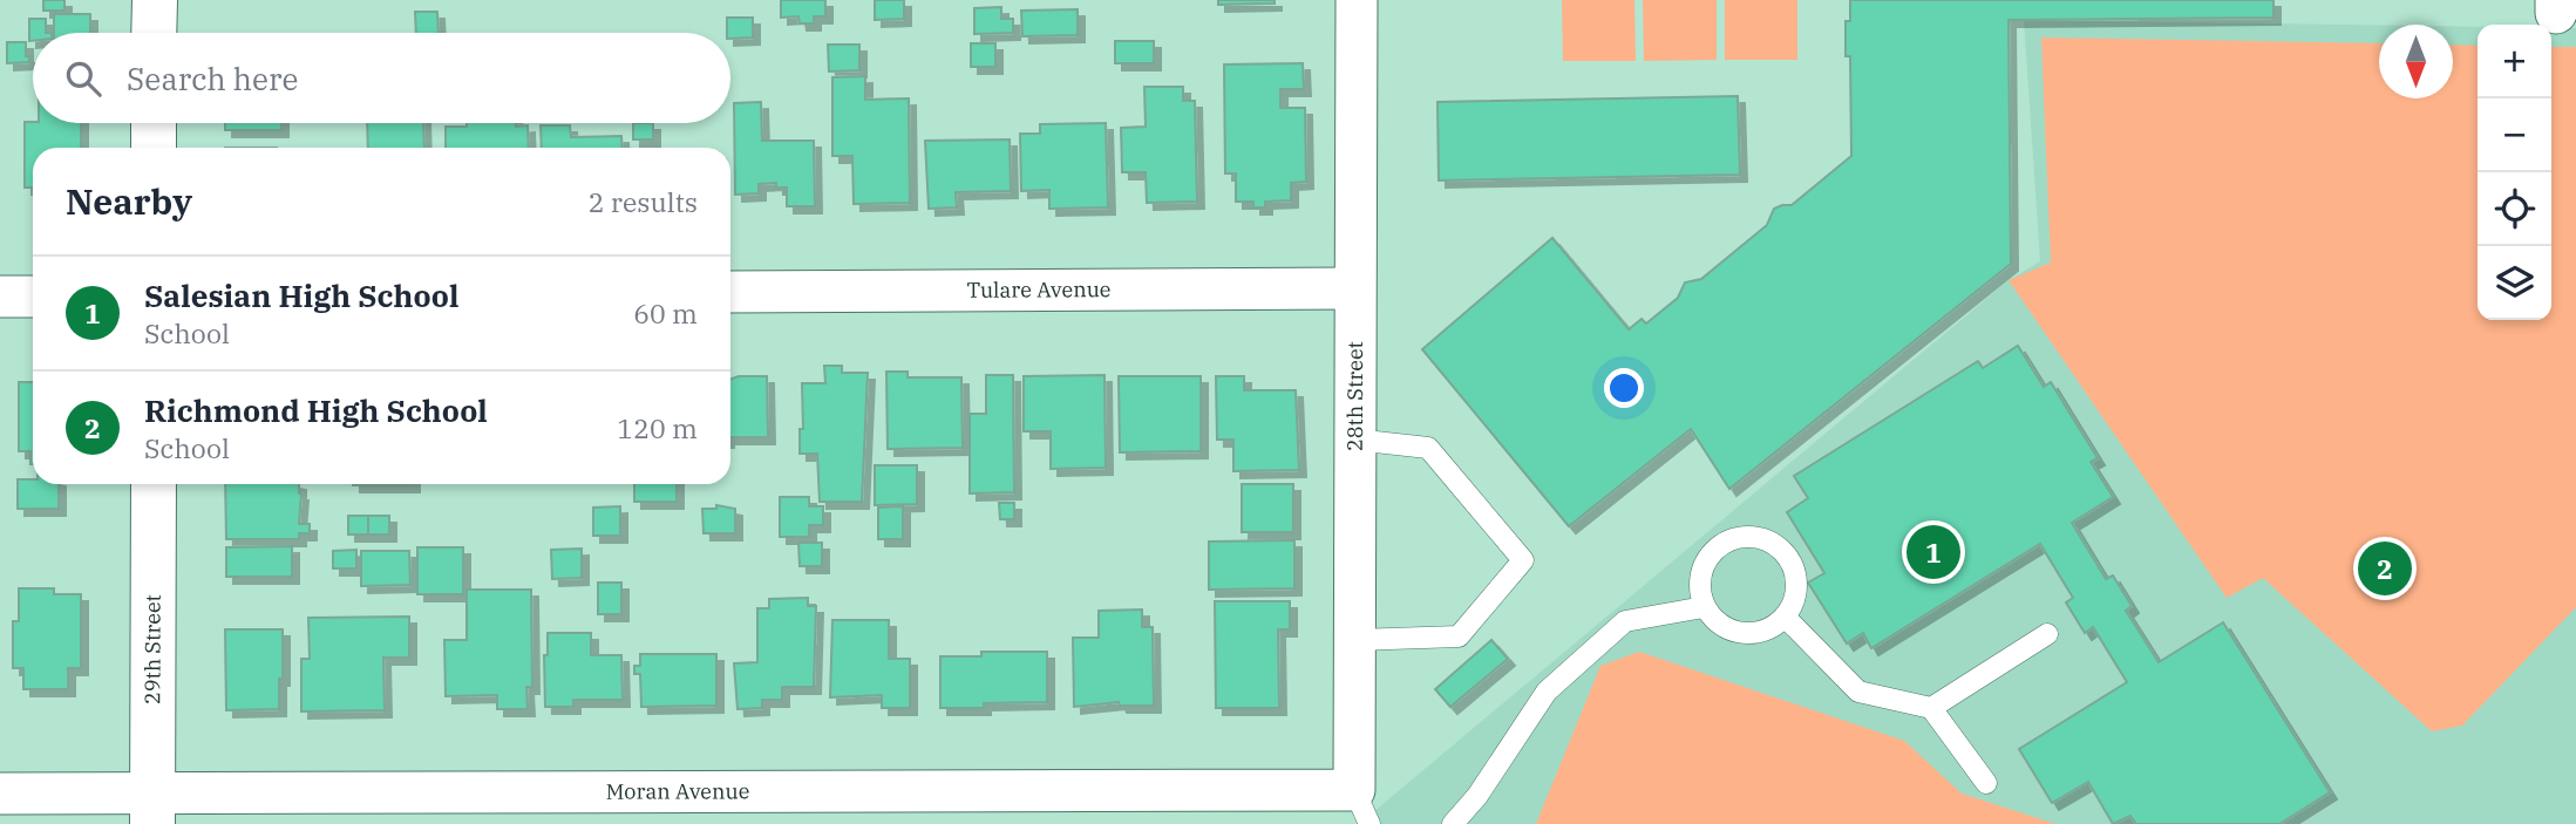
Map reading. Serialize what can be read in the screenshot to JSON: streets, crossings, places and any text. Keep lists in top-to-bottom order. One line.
{"streets":{"street":["Tulare Avenue","28th Street","29th Street","Moran Avenue"]},"crossings":[["Tulare Avenue","28th Street"],["28th Street","Moran Avenue"],["29th Street","Moran Avenue"]],"north":"bottom","page":{"map_buttons":["+","−"],"search":"Search here","heading":["Nearby","2 results"],"list":[{"mark":"1","name":"Salesian High School","note":"School","value":"60 m"},{"mark":"2","name":"Richmond High School","note":"School","value":"120 m"}],"pins":["1","2"]}}
